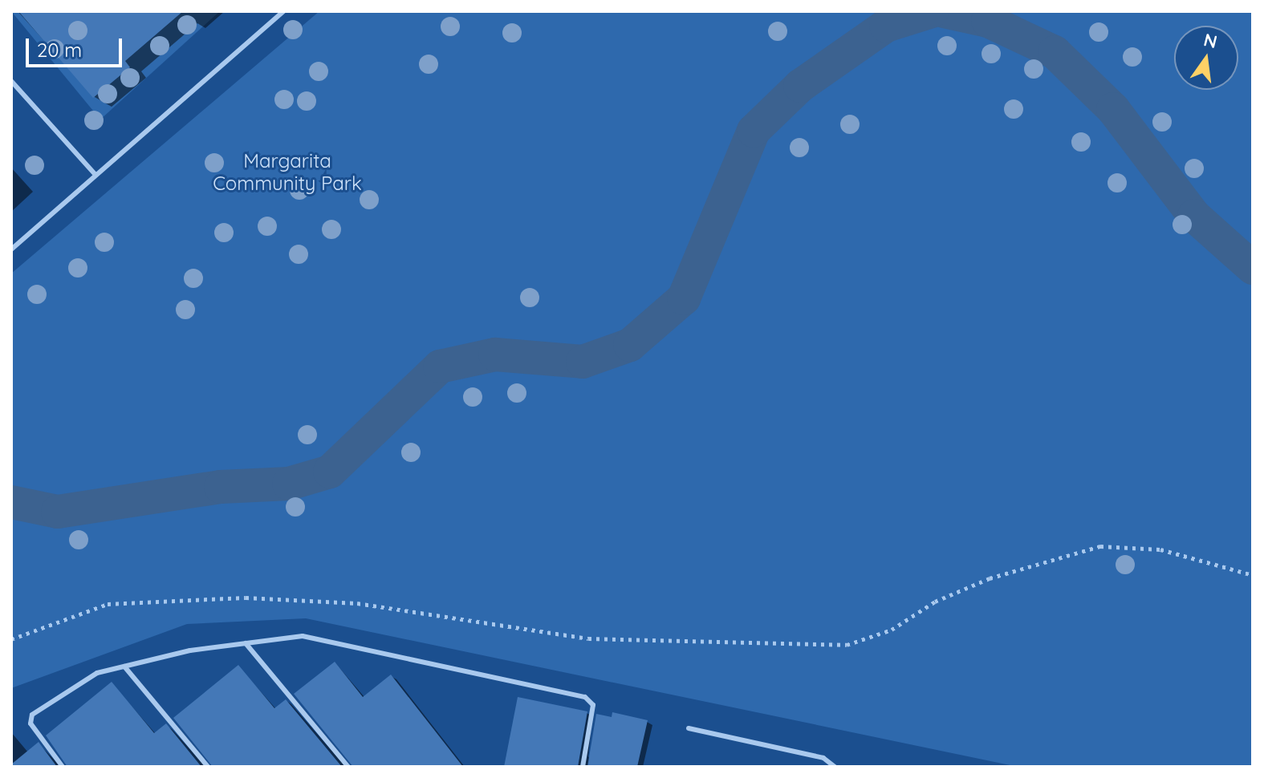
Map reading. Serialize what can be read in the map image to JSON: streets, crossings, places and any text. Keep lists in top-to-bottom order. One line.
{"parks":["Margarita Community Park"],"scale_bar":"20 m","north":"top"}
